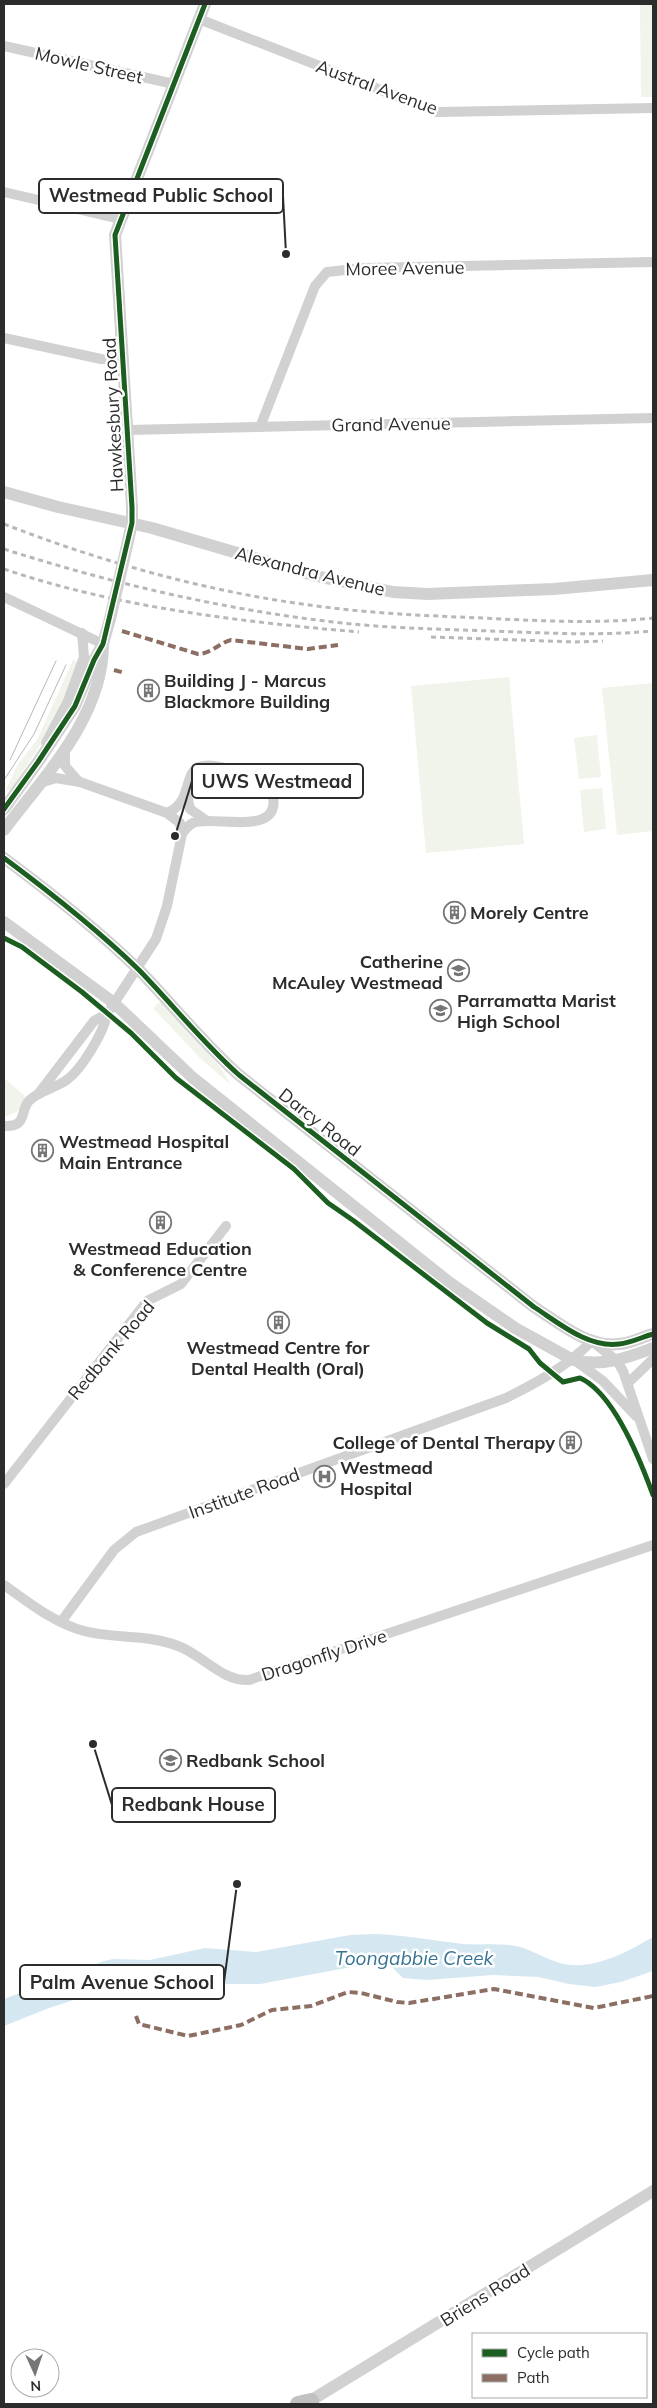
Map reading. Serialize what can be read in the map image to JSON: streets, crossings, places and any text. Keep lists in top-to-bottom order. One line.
{"streets":{"street":["Mowle Street","Austral Avenue","Moree Avenue","Hawkesbury Road","Grand Avenue","Alexandra Avenue","Darcy Road","Redbank Road","Institute Road","Dragonfly Drive","Briens Road"]},"crossings":[["Mowle Street","Hawkesbury Road"],["Austral Avenue","Hawkesbury Road"],["Moree Avenue","Grand Avenue"],["Hawkesbury Road","Grand Avenue"],["Hawkesbury Road","Alexandra Avenue"],["Darcy Road","Institute Road"],["Institute Road","Dragonfly Drive"]],"water":["Toongabbie Creek"],"places":{"other":["Westmead Public School","UWS Westmead","Redbank House","Palm Avenue School"],"building":["Building J - Marcus Blackmore Building","Morely Centre","Westmead Hospital Main Entrance","Westmead Education & Conference Centre","Westmead Centre for Dental Health (Oral)","College of Dental Therapy"],"school or university":["Catherine McAuley Westmead","Parramatta Marist High School","Redbank School"],"hospital":["Westmead Hospital"]},"legend":["Cycle path","Path"],"north":"bottom"}
